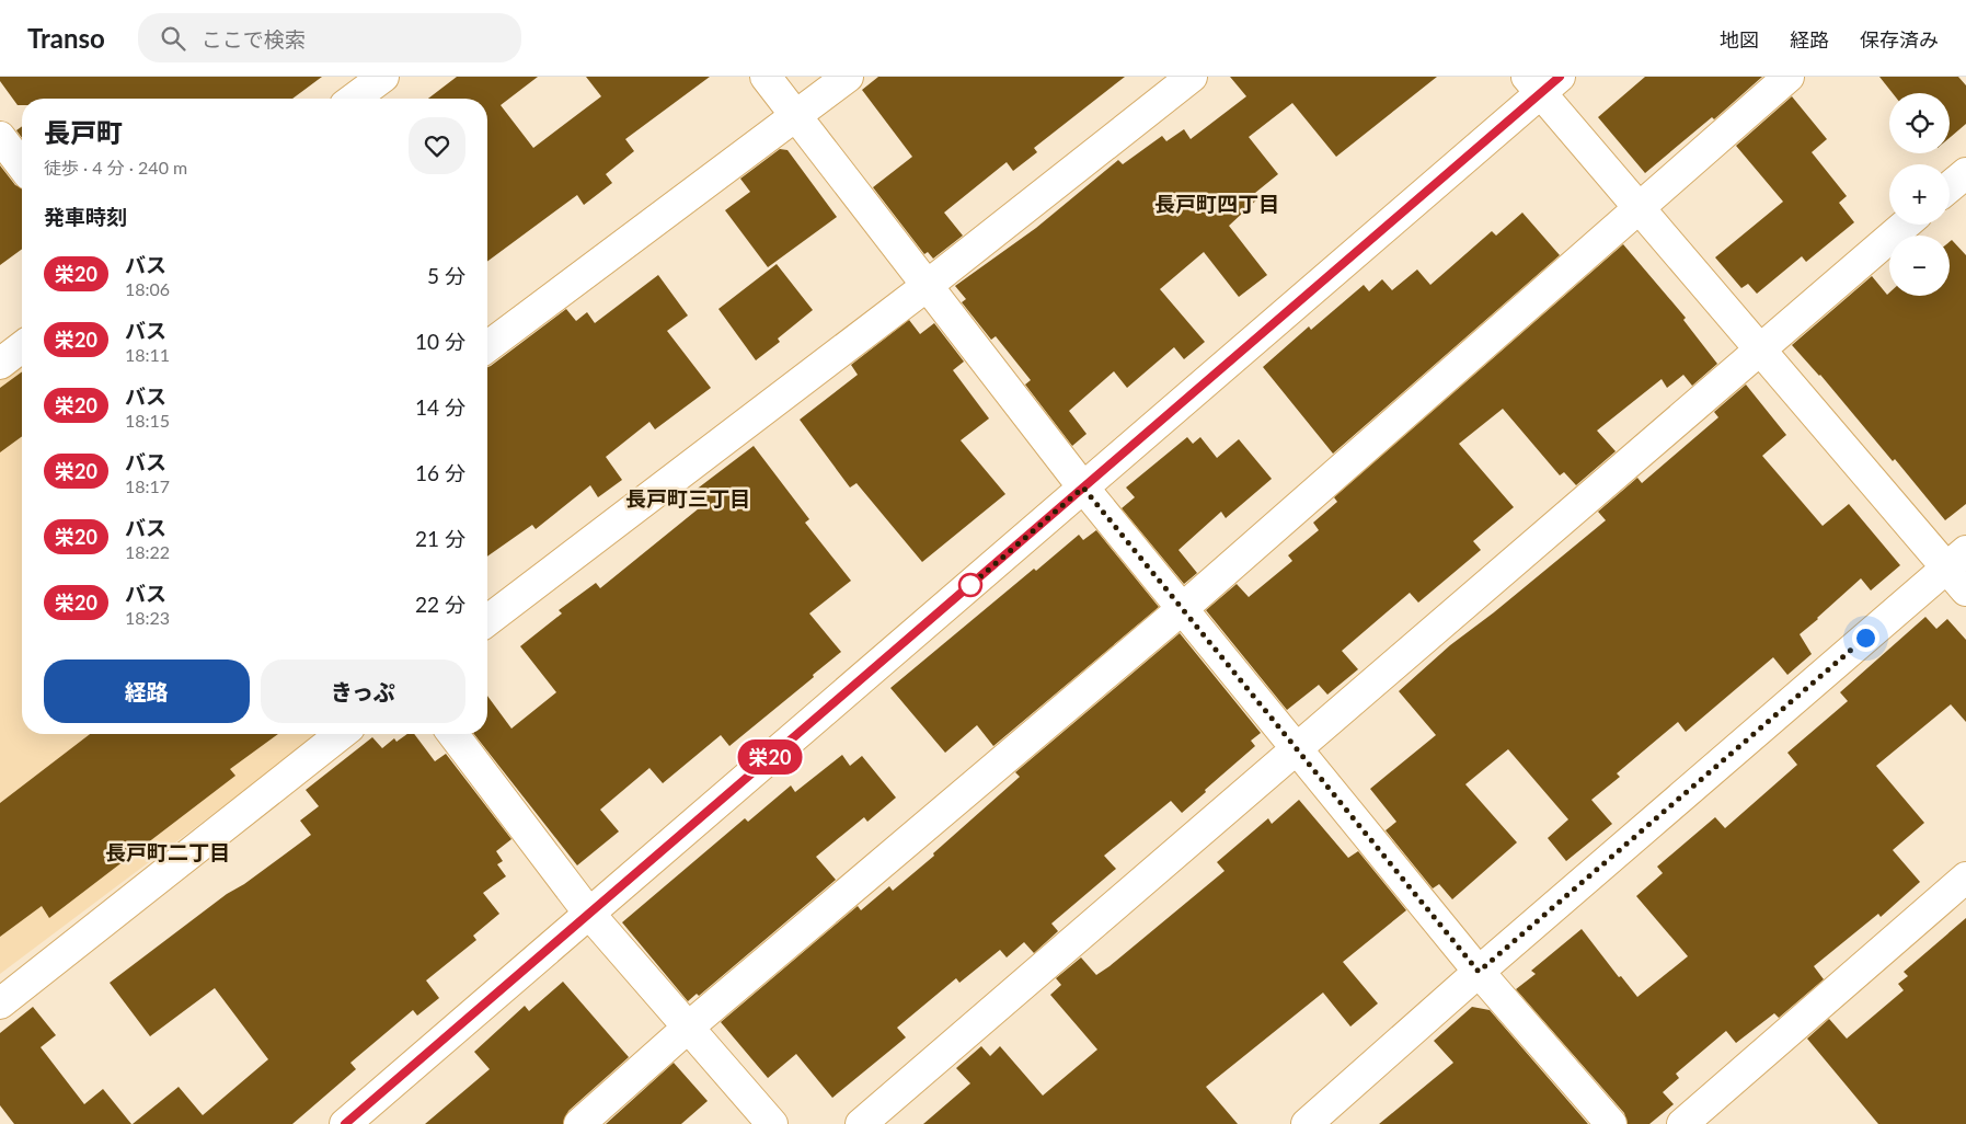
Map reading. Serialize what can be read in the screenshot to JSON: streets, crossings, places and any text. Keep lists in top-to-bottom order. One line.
{"districts":["長戸町四丁目","長戸町三丁目","長戸町二丁目"],"lines":["bus line 栄20"],"page":{"header":"Transo","search":"ここで検索","nav":["地図","経路","保存済み"],"on_map":"栄20","map_buttons":["+","−"],"heading":[["長戸町","徒歩 · 4 分 · 240 m"],"発車時刻"],"list":[{"mark":"栄20","name":"バス","note":"18:06","value":"5 分"},{"mark":"栄20","name":"バス","note":"18:11","value":"10 分"},{"mark":"栄20","name":"バス","note":"18:15","value":"14 分"},{"mark":"栄20","name":"バス","note":"18:17","value":"16 分"},{"mark":"栄20","name":"バス","note":"18:22","value":"21 分"},{"mark":"栄20","name":"バス","note":"18:23","value":"22 分"}],"buttons":["経路","きっぷ"]}}
